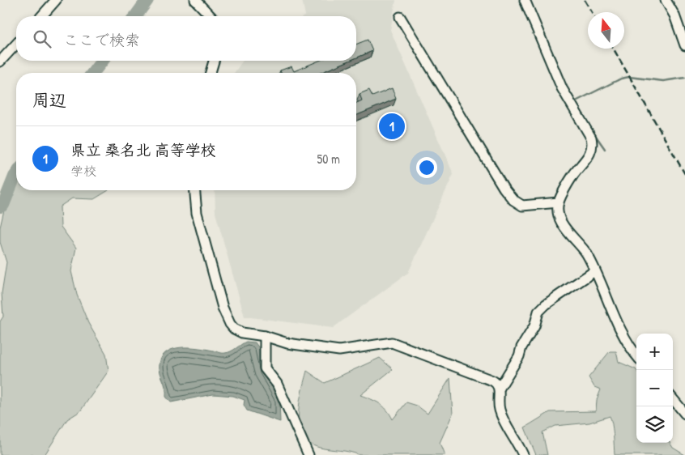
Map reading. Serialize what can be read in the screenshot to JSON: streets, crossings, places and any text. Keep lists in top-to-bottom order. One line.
{"north":"top","page":{"search":"ここで検索","heading":"周辺","pins":"1","list":[{"mark":"1","name":"県立 桑名北 高等学校","note":"学校","value":"50 m"}],"map_buttons":["+","−"]}}
